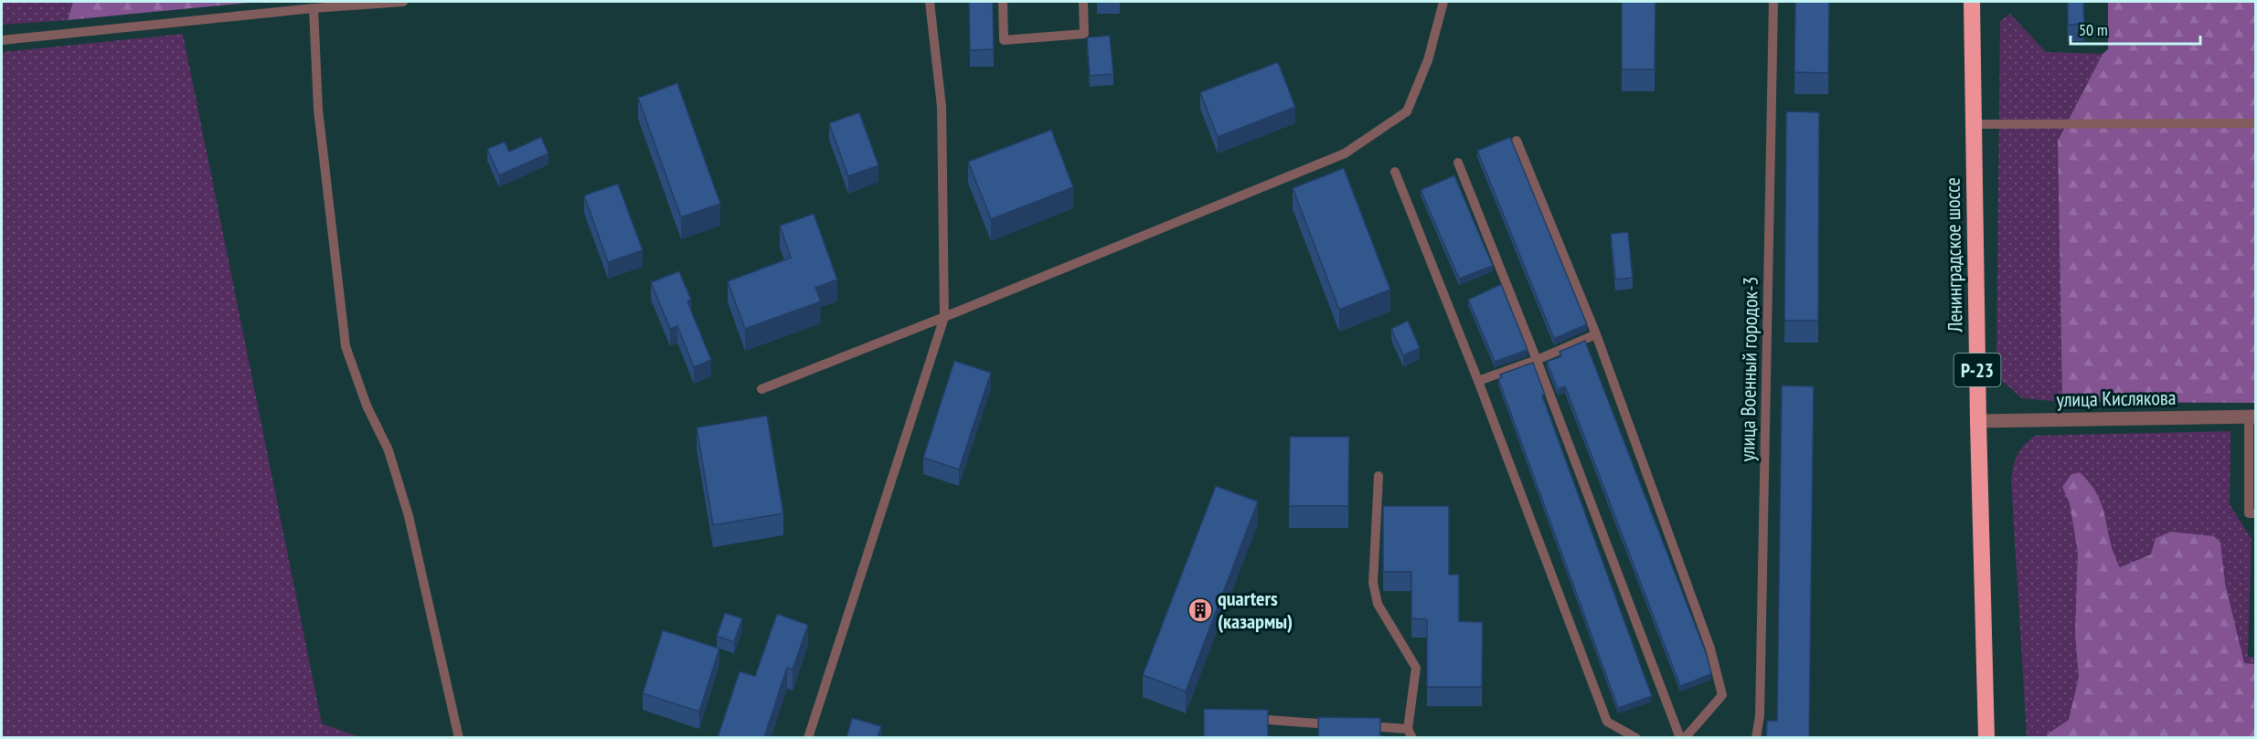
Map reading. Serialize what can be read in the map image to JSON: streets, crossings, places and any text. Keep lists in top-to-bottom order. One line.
{"streets":{"highway":["Ленинградское шоссе","Р-23"],"street":["улица Кислякова"],"lane":["улица Военный городок-3"]},"crossings":[["Ленинградское шоссе","улица Кислякова"]],"places":{"building":["quarters (казармы)"]},"scale_bar":"50 m"}
